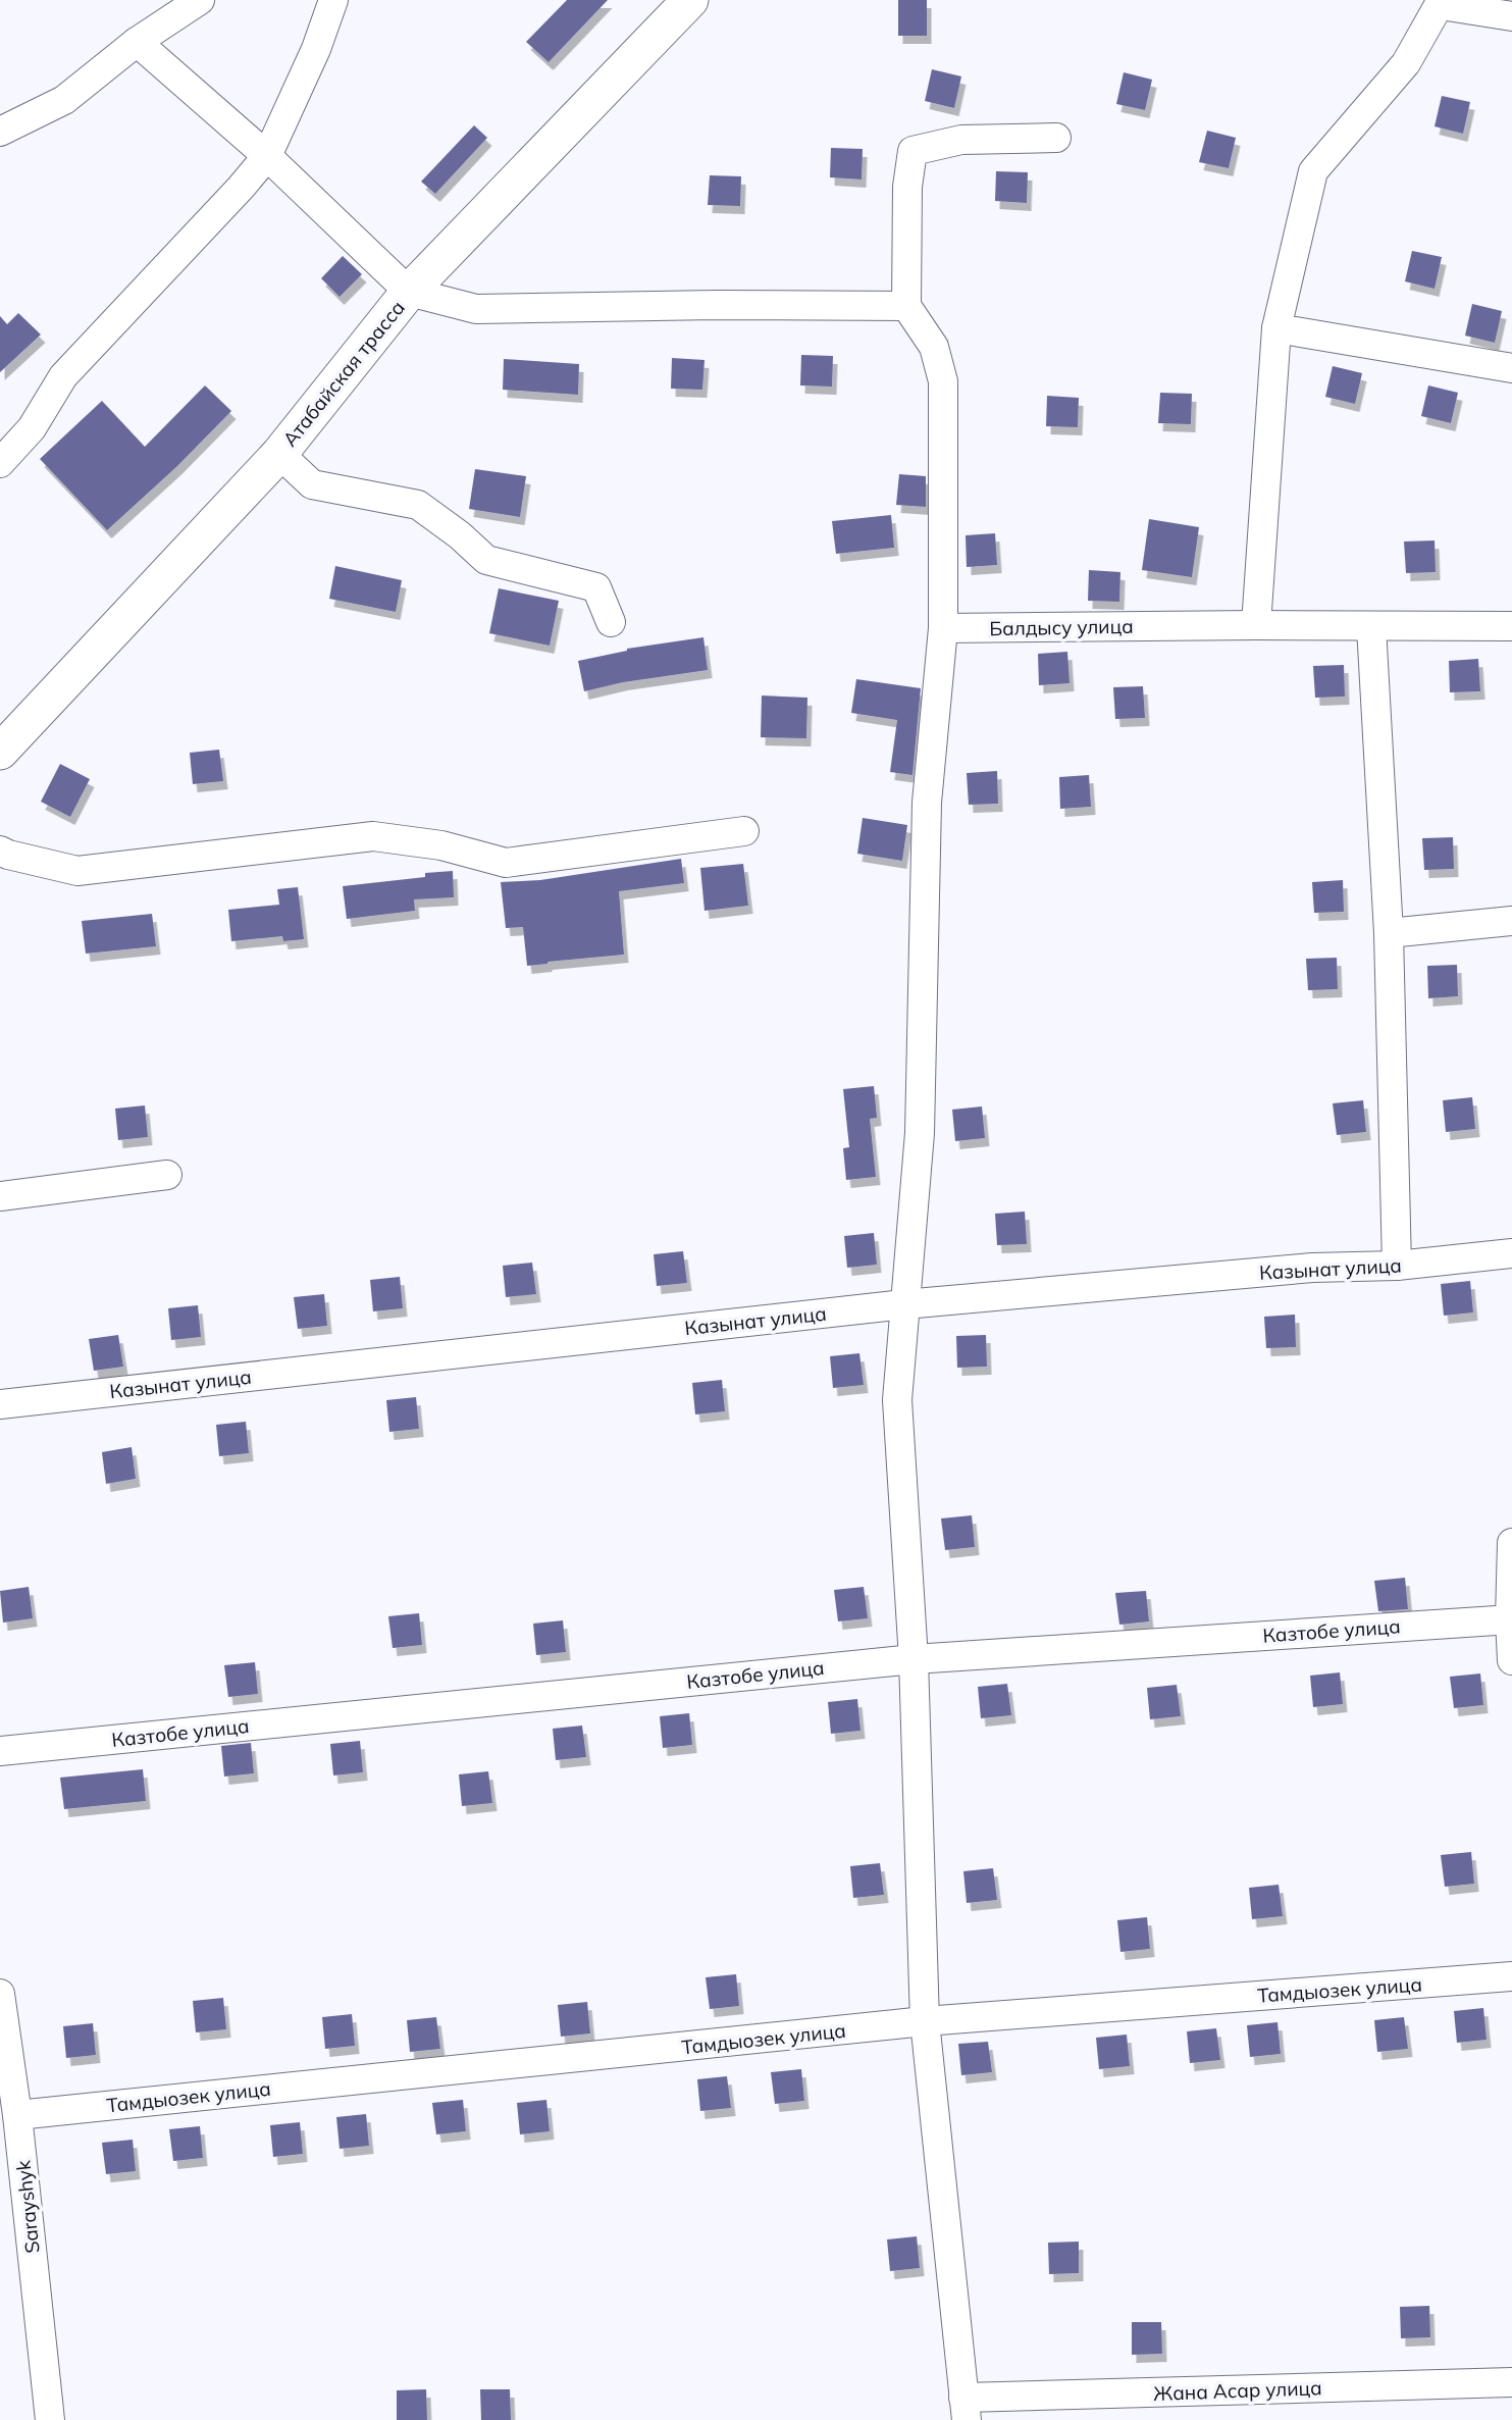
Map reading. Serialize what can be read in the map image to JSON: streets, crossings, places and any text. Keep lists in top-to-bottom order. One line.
{"streets":{"main road":["Атабайская трасса"],"street":["Балдысу улица","Казынат улица","Казтобе улица","Тамдыозек улица","Sarayshyk","Жана Асар улица"]},"crossings":[["Тамдыозек улица","Sarayshyk"]]}
